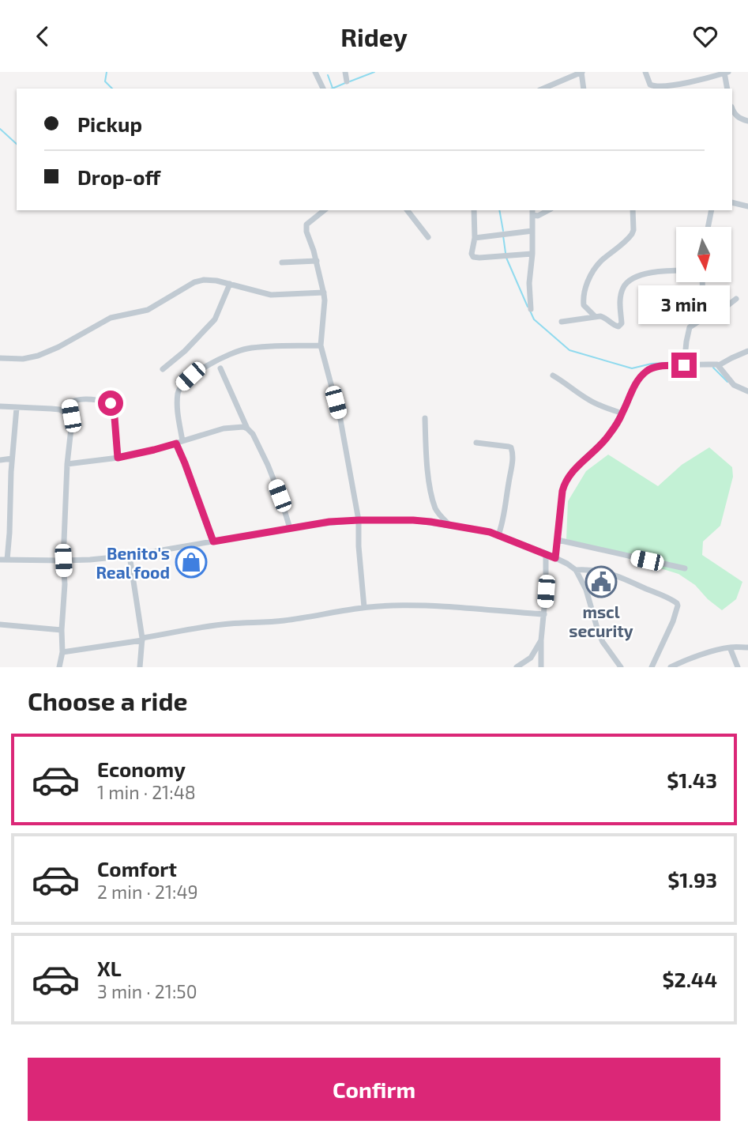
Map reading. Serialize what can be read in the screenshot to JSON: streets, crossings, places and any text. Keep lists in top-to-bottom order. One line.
{"places":{"shop":["Benito's Real food"],"public building":["mscl security"]},"north":"bottom","page":{"header":"Ridey","banner":["Pickup","Drop-off"],"bubble":"3 min","heading":"Choose a ride","list":[{"name":"Economy","note":"1 min · 21:48","value":"$1.43"},{"name":"Comfort","note":"2 min · 21:49","value":"$1.93"},{"name":"XL","note":"3 min · 21:50","value":"$2.44"}],"buttons":"Confirm"}}
